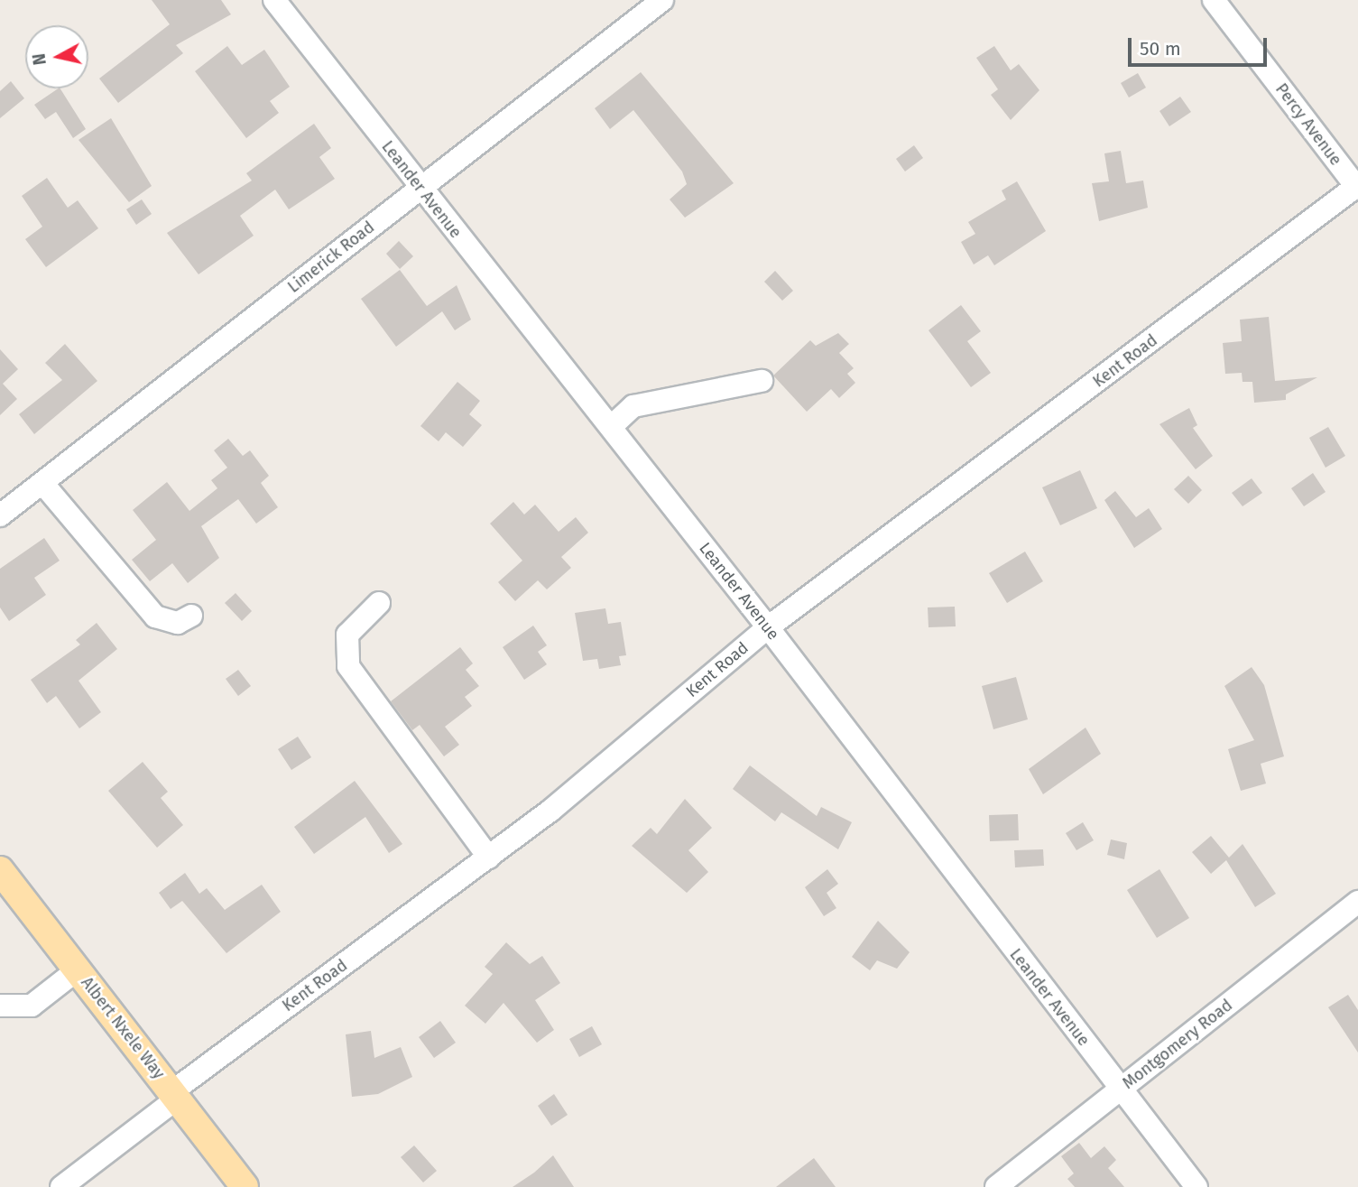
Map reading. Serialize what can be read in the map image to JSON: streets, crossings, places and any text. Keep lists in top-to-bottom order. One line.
{"streets":{"main road":["Albert Nxele Way"],"street":["Percy Avenue","Leander Avenue","Limerick Road","Kent Road","Montgomery Road"]},"crossings":[["Percy Avenue","Kent Road"],["Leander Avenue","Limerick Road"],["Leander Avenue","Kent Road"],["Leander Avenue","Montgomery Road"],["Kent Road","Albert Nxele Way"]],"scale_bar":"50 m","north":"left"}
